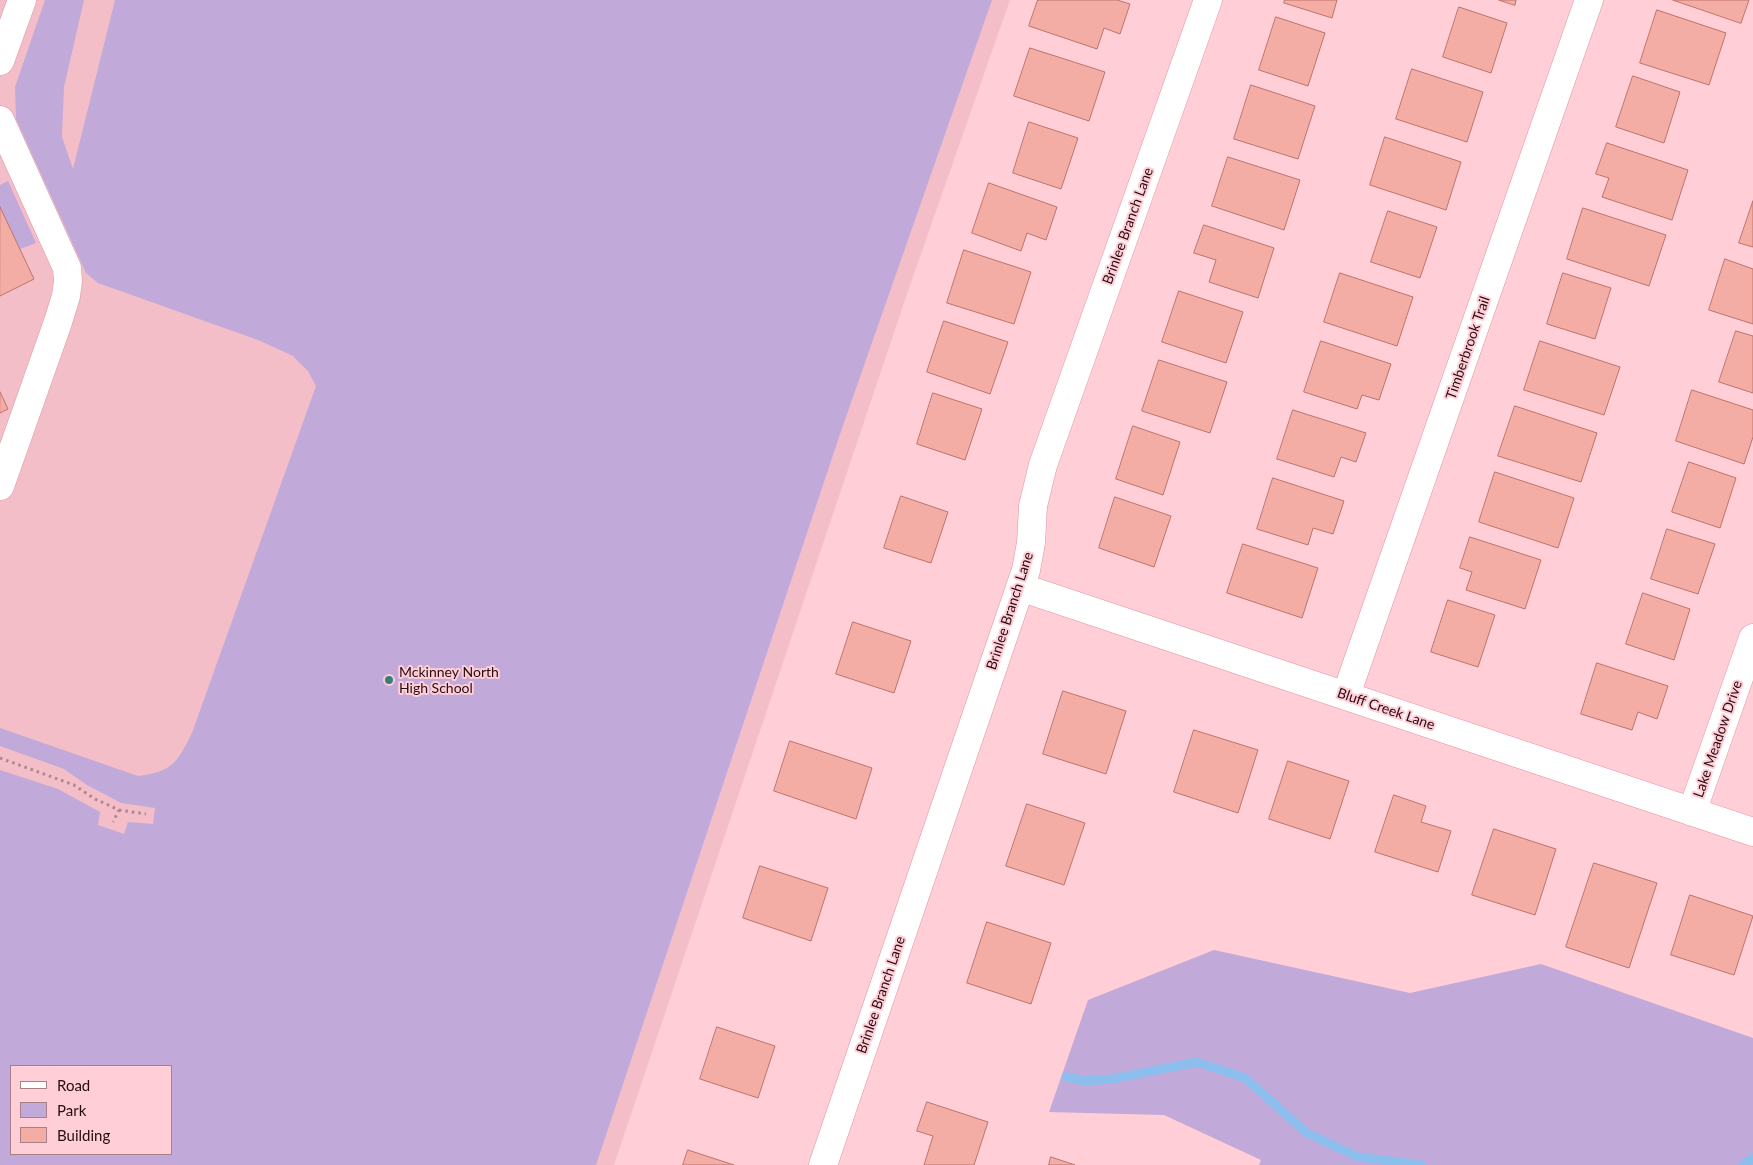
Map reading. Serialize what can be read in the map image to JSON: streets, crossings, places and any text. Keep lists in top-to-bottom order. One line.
{"streets":{"street":["Brinlee Branch Lane","Timberbrook Trail","Bluff Creek Lane","Lake Meadow Drive"]},"crossings":[["Brinlee Branch Lane","Bluff Creek Lane"],["Timberbrook Trail","Bluff Creek Lane"],["Bluff Creek Lane","Lake Meadow Drive"]],"places":["Mckinney North High School"],"legend":["Road","Park","Building"]}
